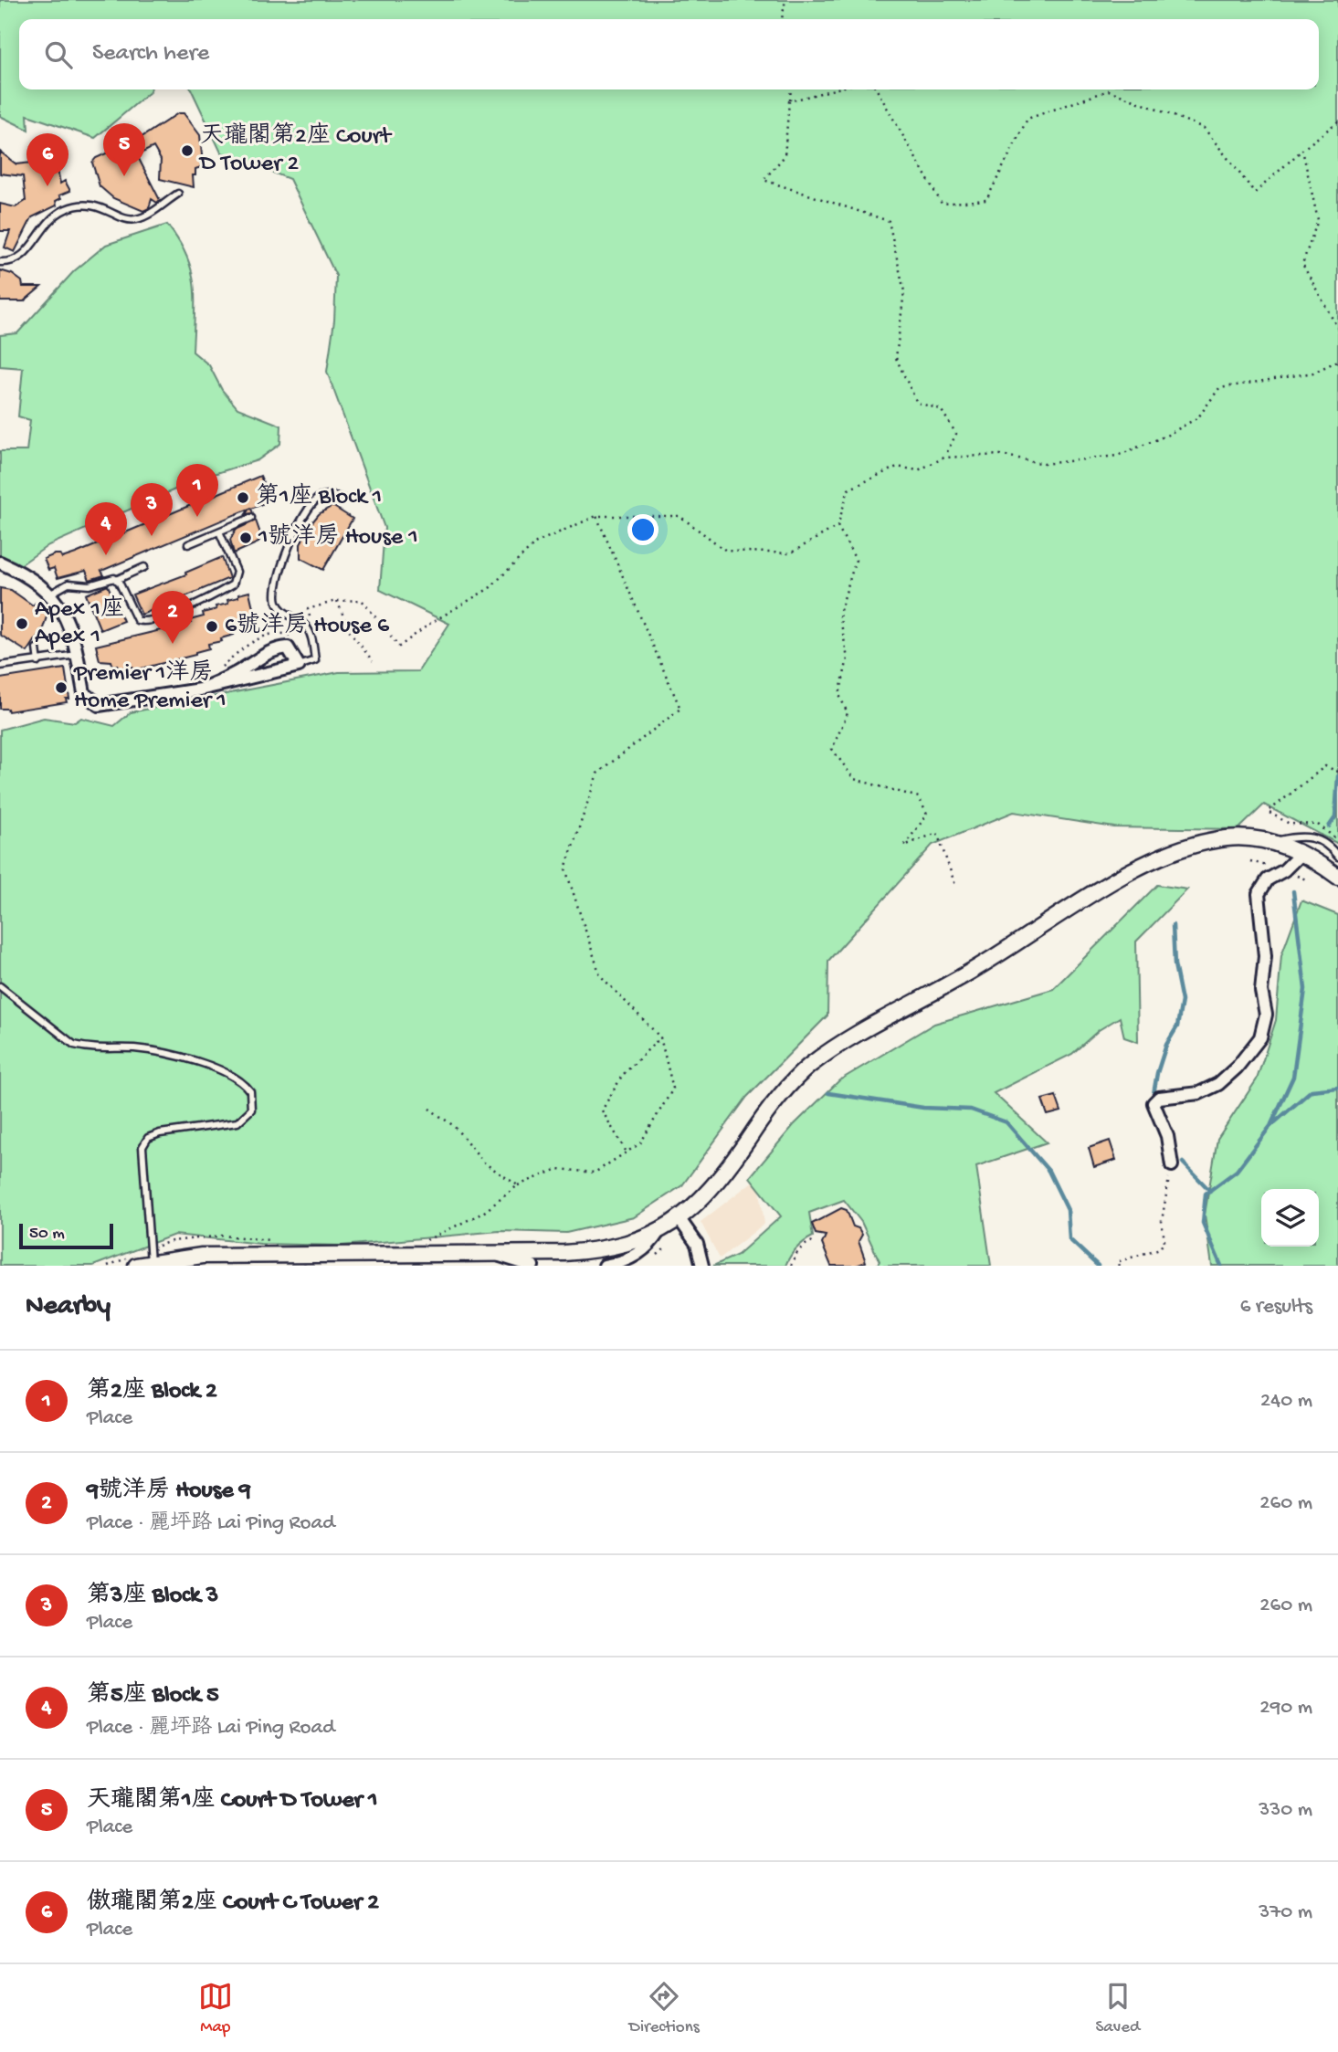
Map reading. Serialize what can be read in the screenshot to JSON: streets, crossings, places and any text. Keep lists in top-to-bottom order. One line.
{"places":["天瓏閣第2座 Court D Tower 2","第1座 Block 1","1號洋房 House 1","Apex 1座 Apex 1","6號洋房 House 6","Premier 1洋房 Home Premier 1"],"scale_bar":"50 m","page":{"search":"Search here","pins":["5","6","1","3","4","2"],"scale":"50 m","heading":["Nearby","6 results"],"list":[{"mark":"1","name":"第2座 Block 2","note":"Place","value":"240 m"},{"mark":"2","name":"9號洋房 House 9","note":"Place · 麗坪路 Lai Ping Road","value":"260 m"},{"mark":"3","name":"第3座 Block 3","note":"Place","value":"260 m"},{"mark":"4","name":"第5座 Block 5","note":"Place · 麗坪路 Lai Ping Road","value":"290 m"},{"mark":"5","name":"天瓏閣第1座 Court D Tower 1","note":"Place","value":"330 m"},{"mark":"6","name":"傲瓏閣第2座 Court C Tower 2","note":"Place","value":"370 m"}],"nav":["Map","Directions","Saved"]}}
